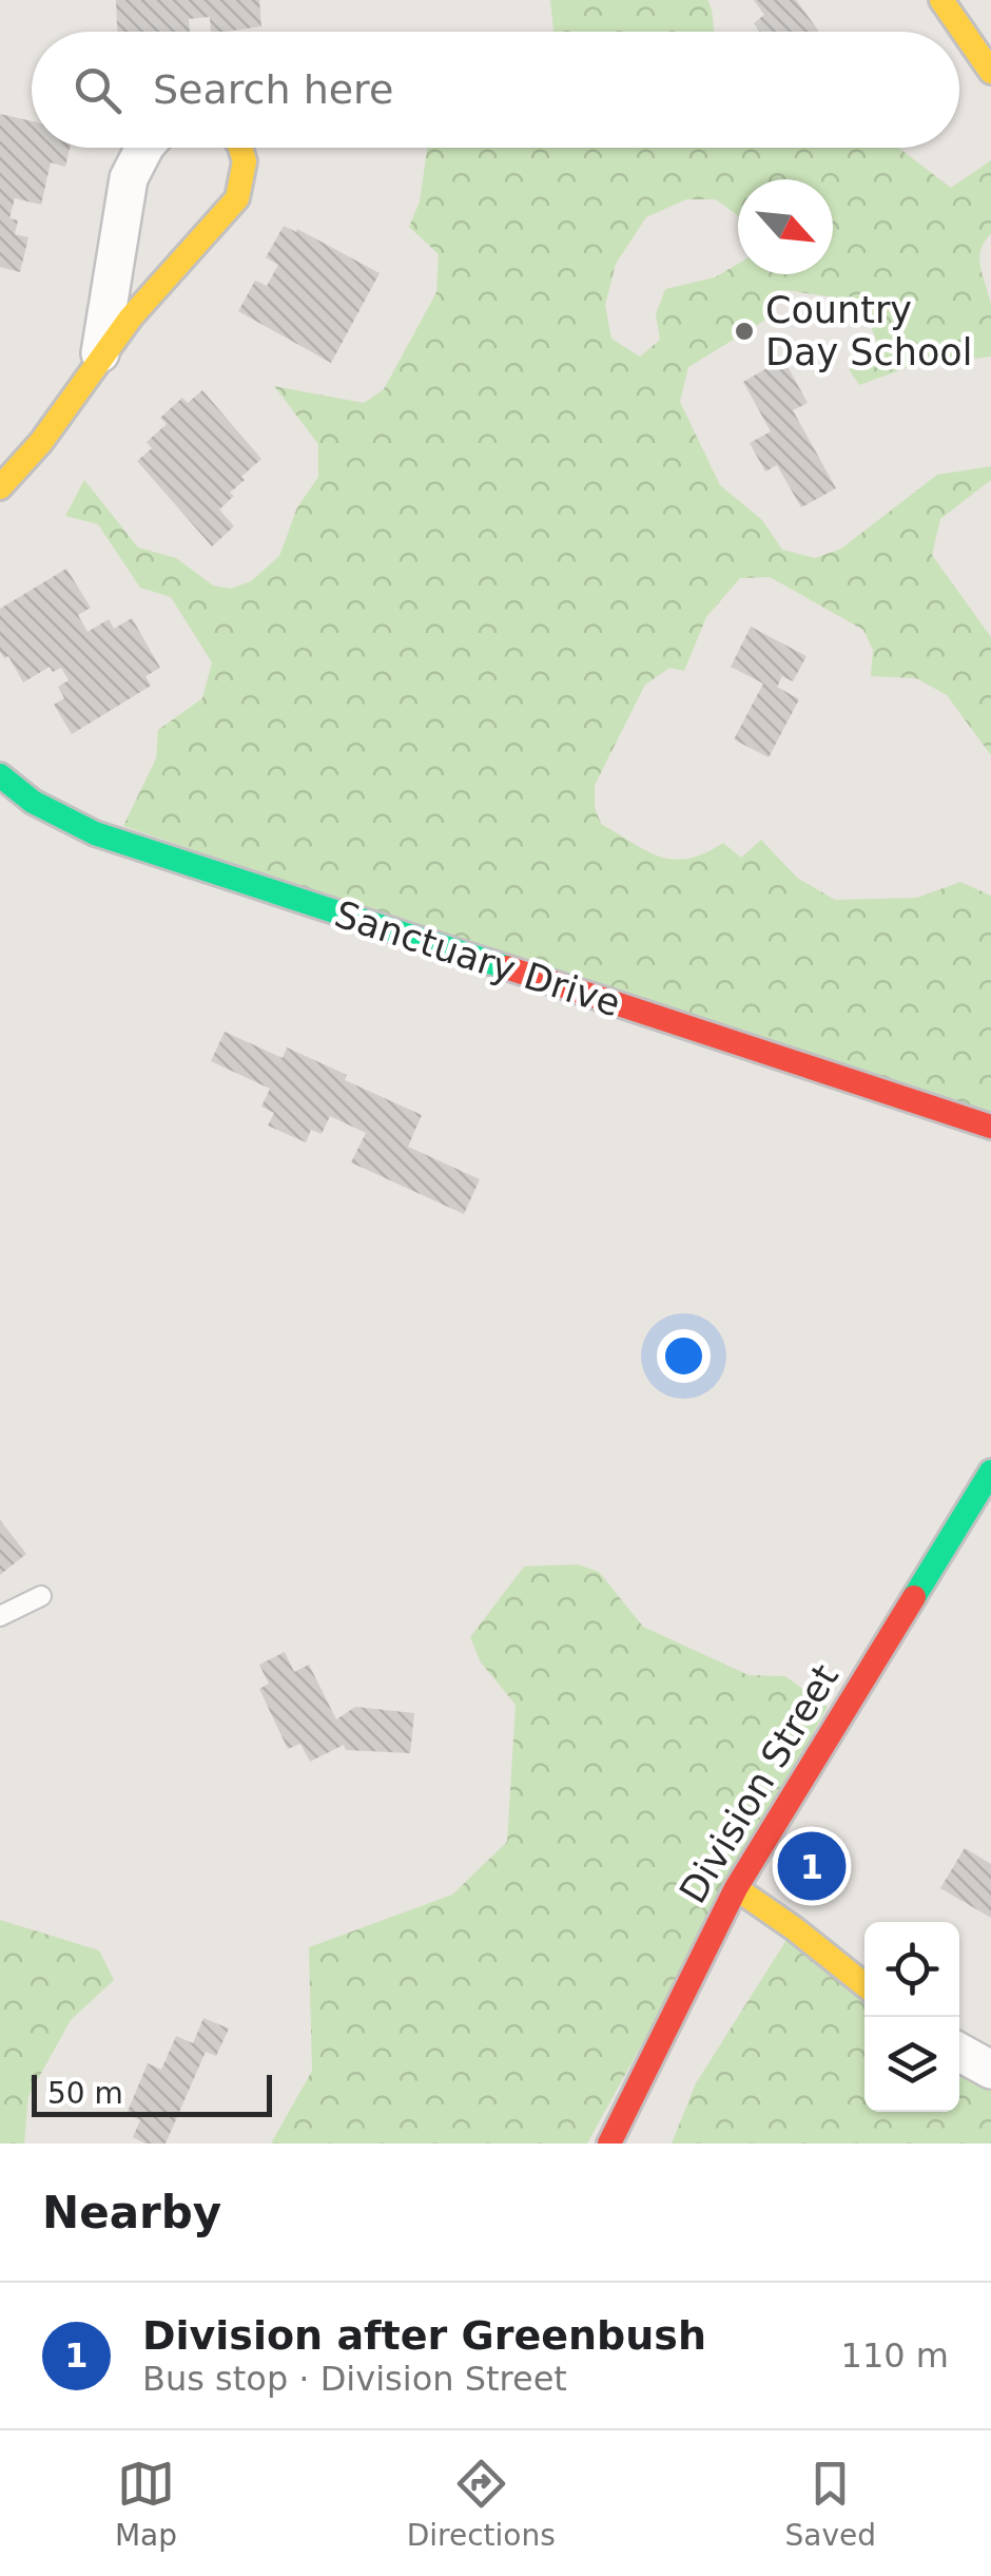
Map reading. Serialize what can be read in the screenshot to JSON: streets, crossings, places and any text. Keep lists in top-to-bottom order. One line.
{"streets":{"street":["Sanctuary Drive","Division Street"]},"places":["Country Day School"],"scale_bar":"50 m","north":"bottom right","page":{"search":"Search here","pins":"1","scale":"50 m","heading":"Nearby","list":[{"mark":"1","name":"Division after Greenbush","note":"Bus stop · Division Street","value":"110 m"}],"nav":["Map","Directions","Saved"]}}
